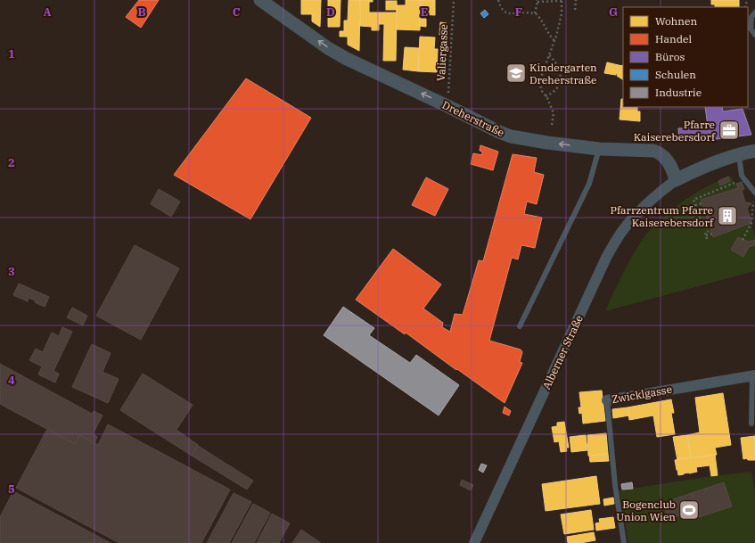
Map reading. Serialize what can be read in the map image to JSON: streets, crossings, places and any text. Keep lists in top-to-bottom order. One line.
{"streets":{"street":["Dreherstraße","Alberner Straße","Zwicklgasse"],"path":["Valiergasse"]},"crossings":[["Valiergasse","Dreherstraße"],["Dreherstraße","Alberner Straße"]],"one_way":["Dreherstraße"],"places":{"school or university":["Kindergarten Dreherstraße"],"office":["Pfarre Kaiserebersdorf"],"building":["Pfarrzentrum Pfarre Kaiserebersdorf"],"sports":["Bogenclub Union Wien"]},"legend":["Wohnen","Handel","Büros","Schulen","Industrie"],"grid":{"columns":["A","B","C","D","E","F","G"],"rows":["1","2","3","4","5"]}}
